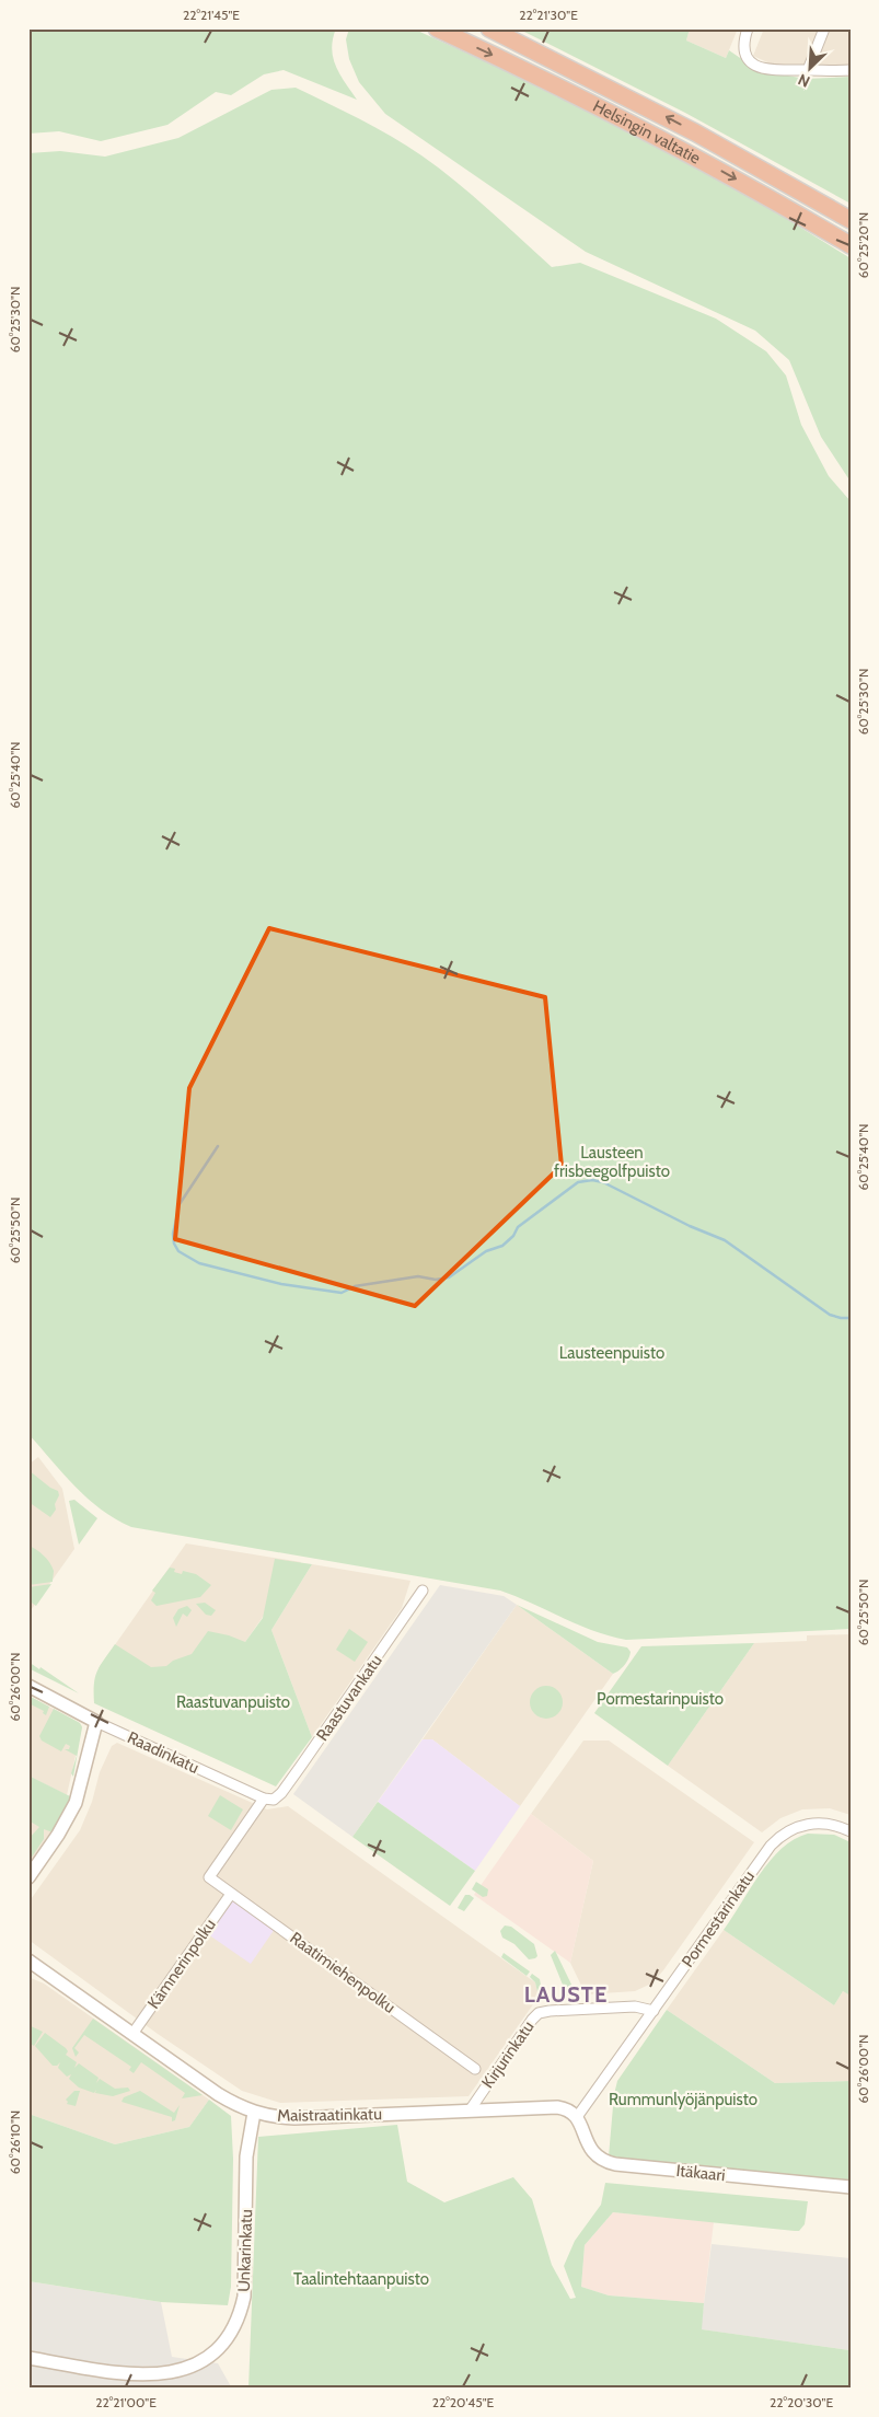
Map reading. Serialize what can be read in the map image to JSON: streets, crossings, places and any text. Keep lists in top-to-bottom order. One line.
{"streets":{"highway":["Helsingin valtatie"],"street":["Raastuvankatu","Raadinkatu","Pormestarinkatu","Kämnerinpolku","Raatimiehenpolku","Kirjurinkatu","Maistraatinkatu","Itäkaari","Unkarinkatu"]},"crossings":[["Raastuvankatu","Raadinkatu"],["Raastuvankatu","Raatimiehenpolku"],["Pormestarinkatu","Kirjurinkatu"],["Pormestarinkatu","Maistraatinkatu"],["Pormestarinkatu","Itäkaari"],["Kämnerinpolku","Raatimiehenpolku"],["Kämnerinpolku","Maistraatinkatu"],["Kirjurinkatu","Maistraatinkatu"],["Maistraatinkatu","Itäkaari"],["Maistraatinkatu","Unkarinkatu"]],"districts":["LAUSTE"],"parks":["Lausteen frisbeegolfpuisto","Lausteenpuisto","Pormestarinpuisto","Raastuvanpuisto","Rummunlyöjänpuisto","Taalintehtaanpuisto"],"north":"bottom left","coordinates":["22°21'45\"E","22°21'30\"E","60°25'20\"N","60°25'30\"N","60°25'40\"N","60°25'50\"N","60°26'00\"N","60°26'10\"N","22°21'00\"E","22°20'45\"E","22°20'30\"E"]}
